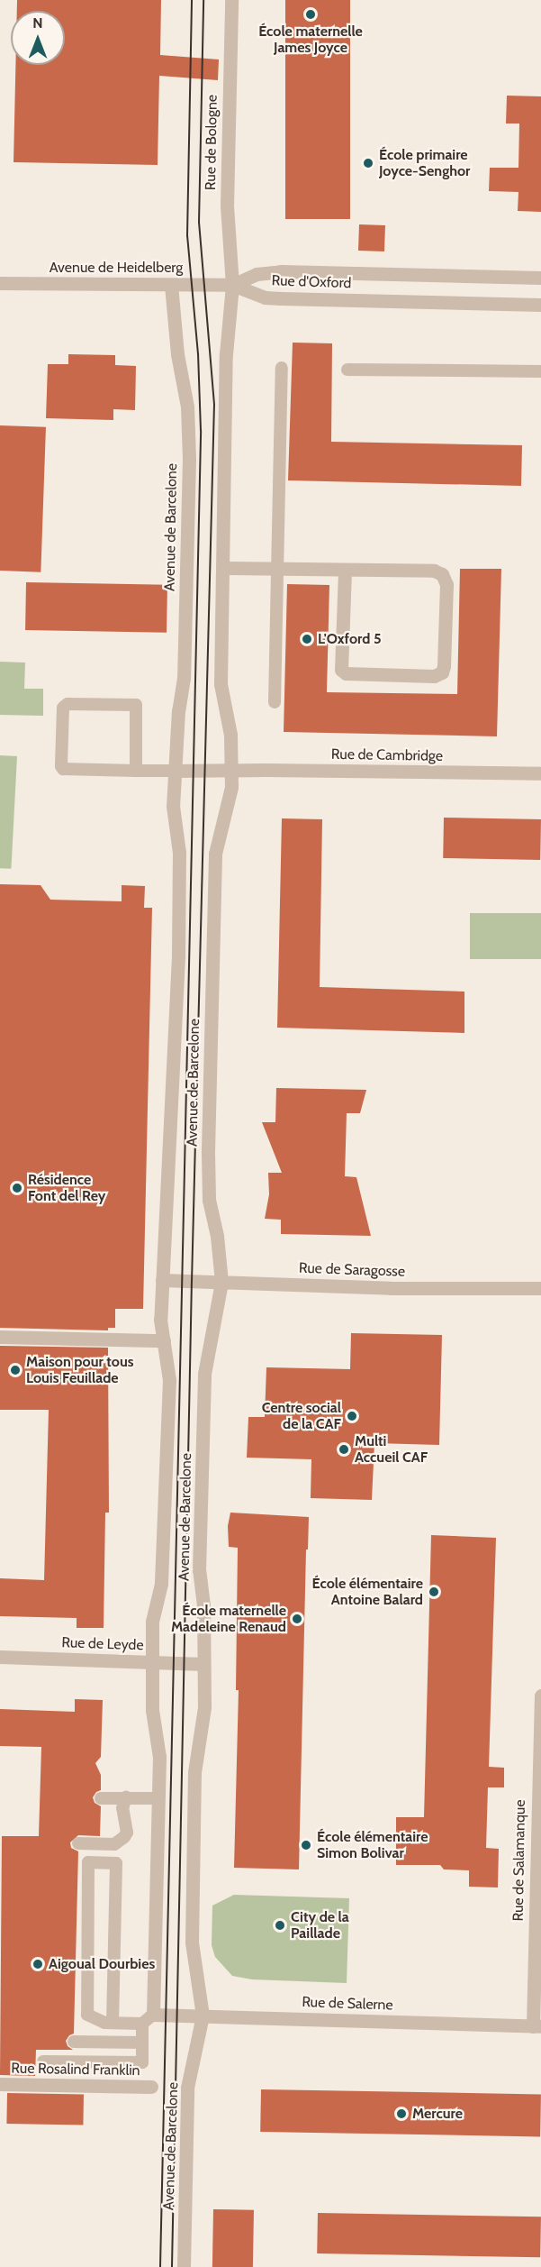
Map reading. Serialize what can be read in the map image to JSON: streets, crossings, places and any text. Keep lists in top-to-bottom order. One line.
{"streets":{"street":["Rue de Bologne","Avenue de Heidelberg","Rue d'Oxford","Avenue de Barcelone","Rue de Cambridge","Rue de Saragosse","Rue de Leyde","Rue de Salamanque","Rue de Salerne","Rue Rosalind Franklin"]},"crossings":[["Rue de Bologne","Avenue de Heidelberg"],["Rue de Bologne","Rue d'Oxford"],["Rue de Bologne","Avenue de Barcelone"],["Avenue de Heidelberg","Rue d'Oxford"],["Avenue de Heidelberg","Avenue de Barcelone"],["Rue d'Oxford","Avenue de Barcelone"],["Avenue de Barcelone","Rue de Cambridge"],["Avenue de Barcelone","Rue de Saragosse"],["Avenue de Barcelone","Rue de Leyde"],["Avenue de Barcelone","Rue de Salerne"],["Rue de Salamanque","Rue de Salerne"]],"places":["École maternelle James Joyce","École primaire Joyce-Senghor","L'Oxford 5","Résidence Font del Rey","Maison pour tous Louis Feuillade","Centre social de la CAF","Multi Accueil CAF","École élémentaire Antoine Balard","École maternelle Madeleine Renaud","École élémentaire Simon Bolivar","City de la Paillade","Aigoual Dourbies","Mercure"],"north":"top"}
